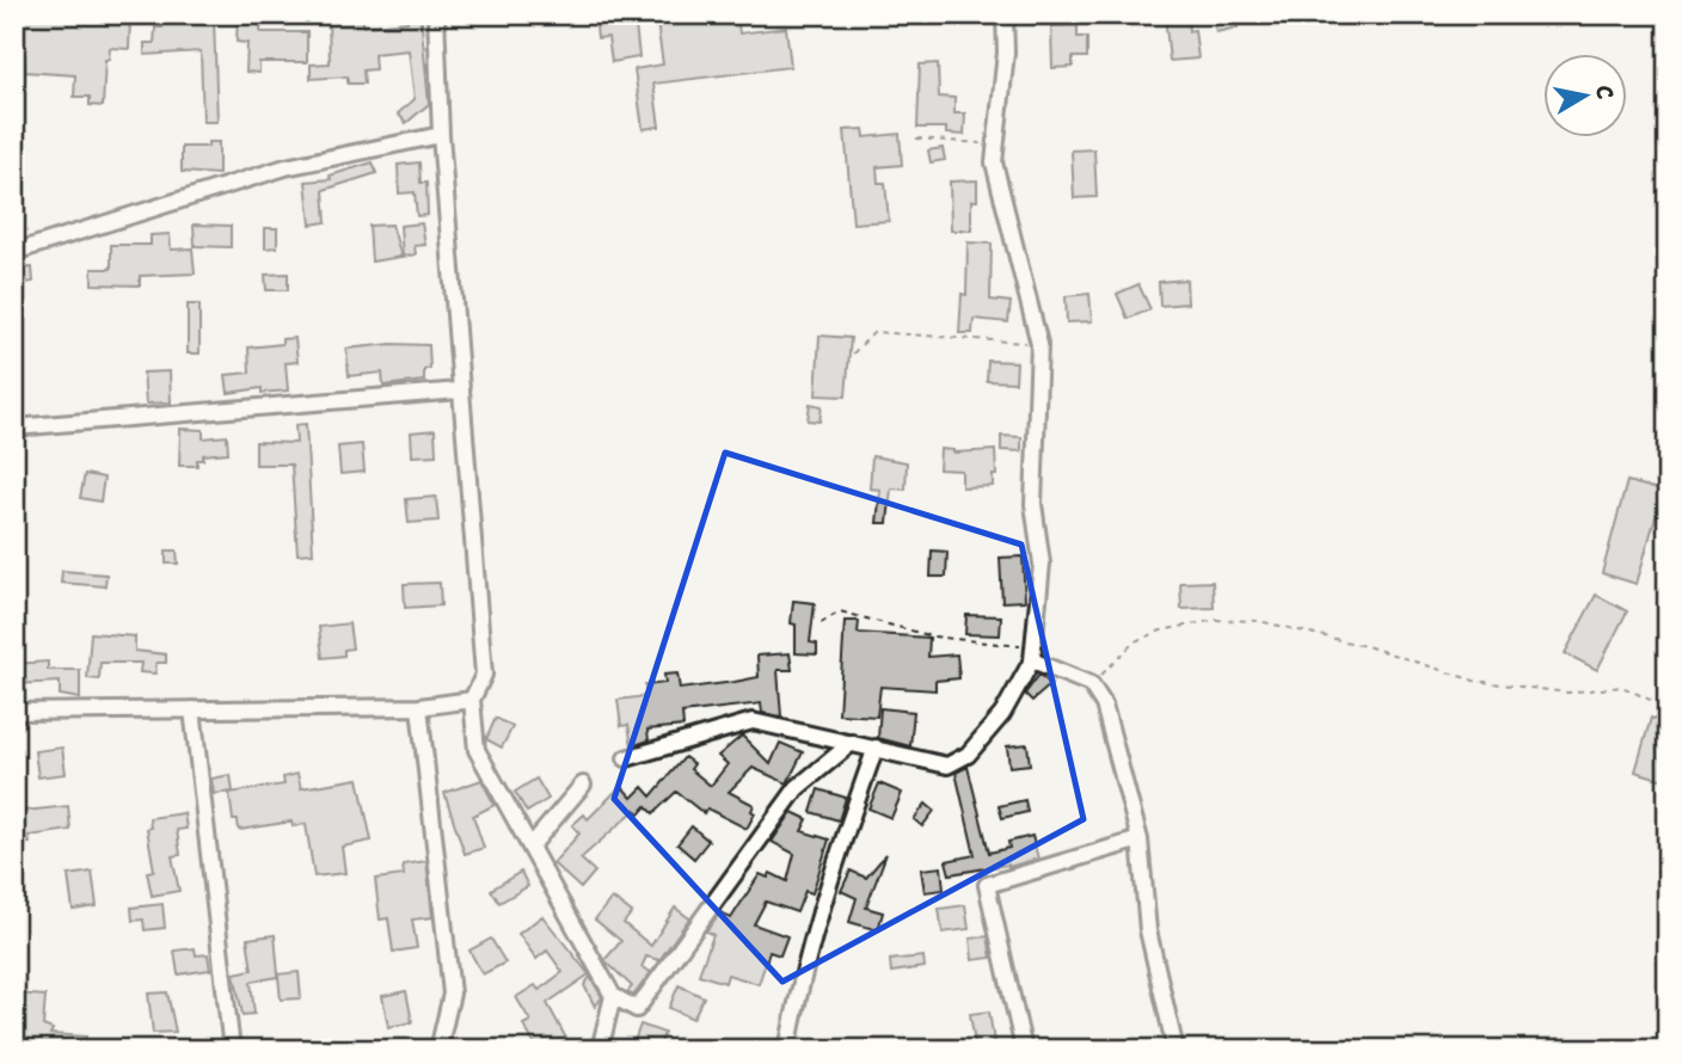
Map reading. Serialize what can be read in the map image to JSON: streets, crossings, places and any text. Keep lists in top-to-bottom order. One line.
{"north":"right"}
